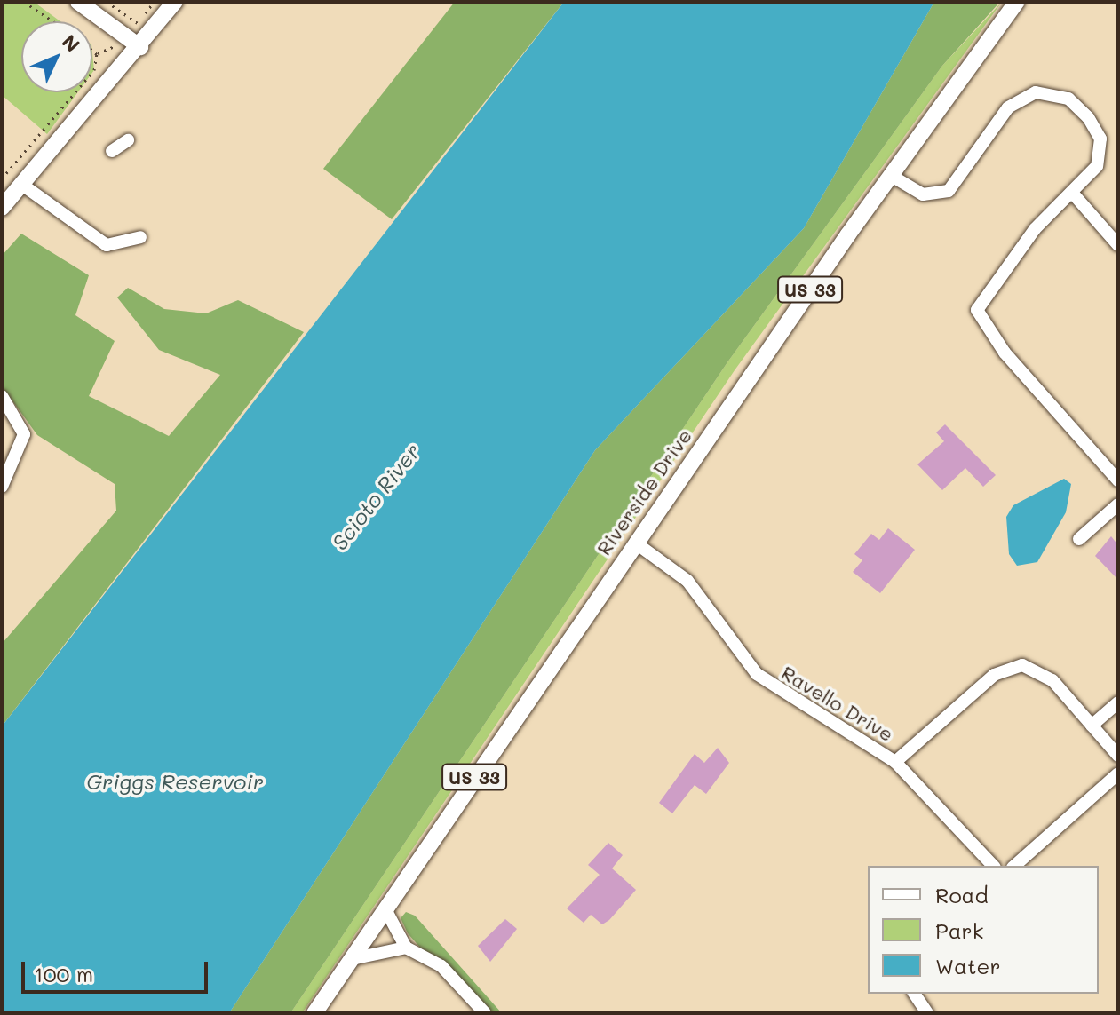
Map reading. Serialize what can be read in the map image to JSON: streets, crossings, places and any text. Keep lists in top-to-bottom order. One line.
{"streets":{"main road":["US 33","Riverside Drive"],"street":["Ravello Drive"]},"crossings":[["Riverside Drive","Ravello Drive"]],"water":["Scioto River","Griggs Reservoir"],"legend":["Road","Park","Water"],"scale_bar":"100 m","north":"top right"}
